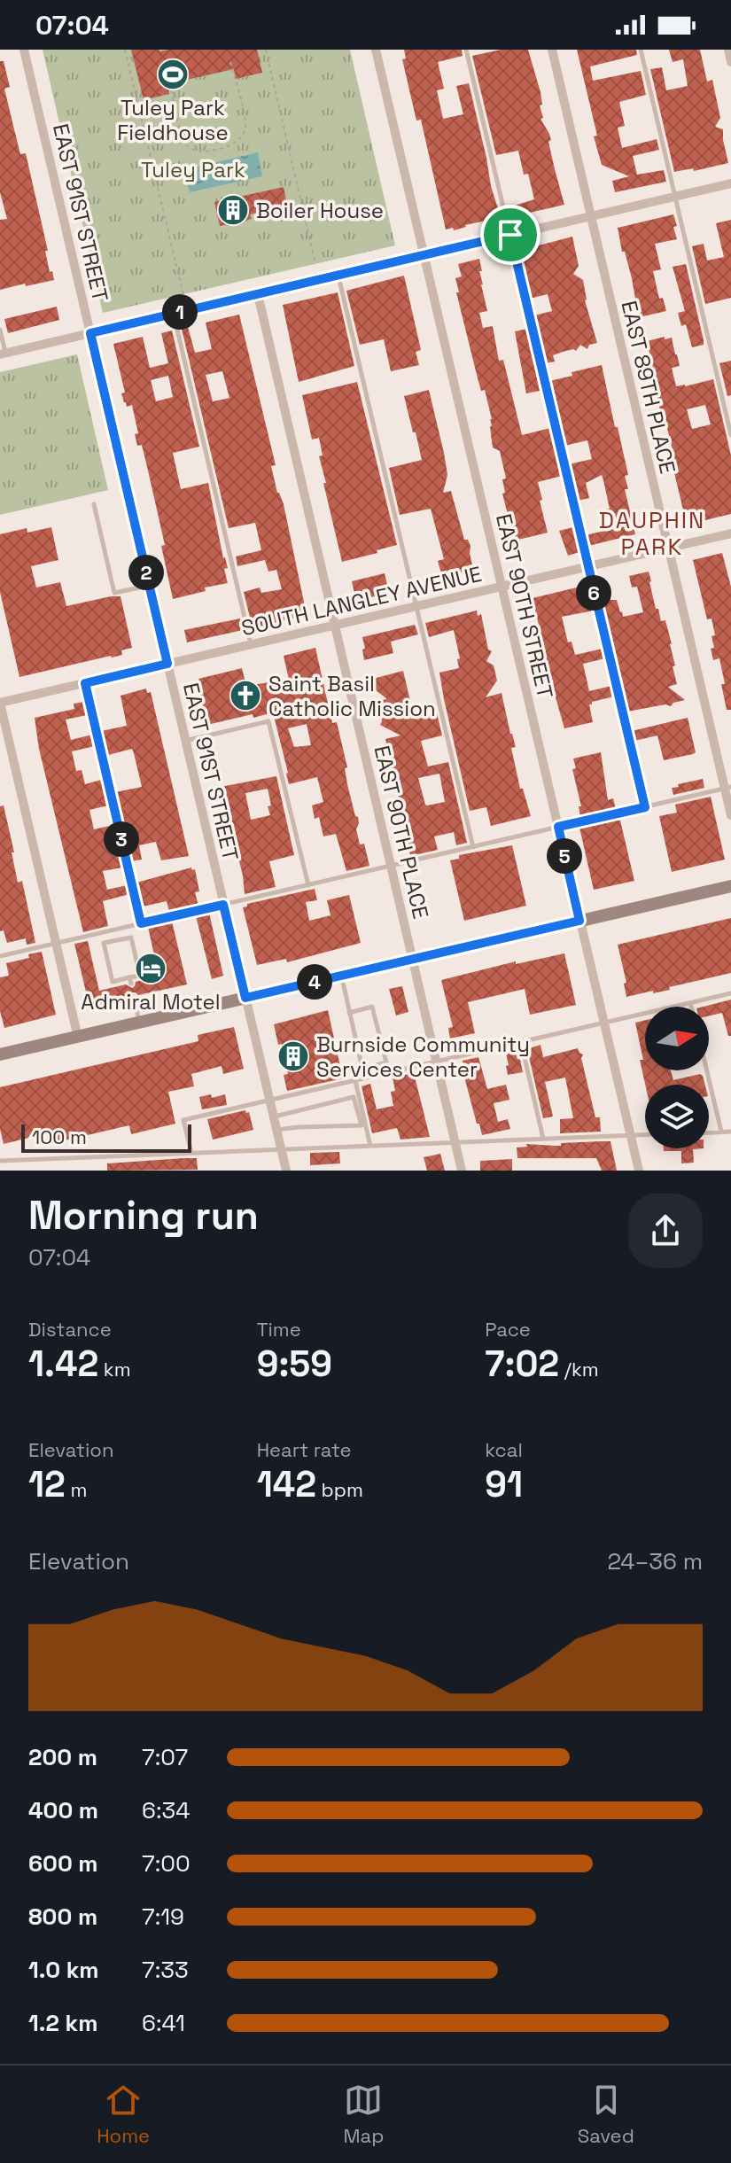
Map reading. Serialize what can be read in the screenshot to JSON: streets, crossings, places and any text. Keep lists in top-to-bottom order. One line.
{"streets":{"street":["EAST 91ST STREET","EAST 89TH PLACE","SOUTH LANGLEY AVENUE","EAST 90TH STREET","EAST 90TH PLACE"]},"crossings":[["EAST 91ST STREET","SOUTH LANGLEY AVENUE"],["EAST 89TH PLACE","SOUTH LANGLEY AVENUE"],["SOUTH LANGLEY AVENUE","EAST 90TH STREET"],["SOUTH LANGLEY AVENUE","EAST 90TH PLACE"]],"districts":["DAUPHIN PARK"],"parks":["Tuley Park"],"places":{"sports":["Tuley Park Fieldhouse"],"building":["Boiler House","Burnside Community Services Center"],"church":["Saint Basil Catholic Mission"],"hotel":["Admiral Motel"]},"scale_bar":"100 m","north":"right","page":{"status":"07:04","pins":["1","2","6","3","5","4"],"scale":"100 m","heading":["Morning run","07:04"],"stats":[["Distance","1.42 km"],["Time","9:59"],["Pace","7:02 /km"],["Elevation","12 m"],["Heart rate","142 bpm"],["kcal","91"]],"chart":["Elevation","24–36 m"],"list":[{"name":"200 m","note":"7:07"},{"name":"400 m","note":"6:34"},{"name":"600 m","note":"7:00"},{"name":"800 m","note":"7:19"},{"name":"1.0 km","note":"7:33"},{"name":"1.2 km","note":"6:41"}],"tabs":["Home","Map","Saved"]}}
